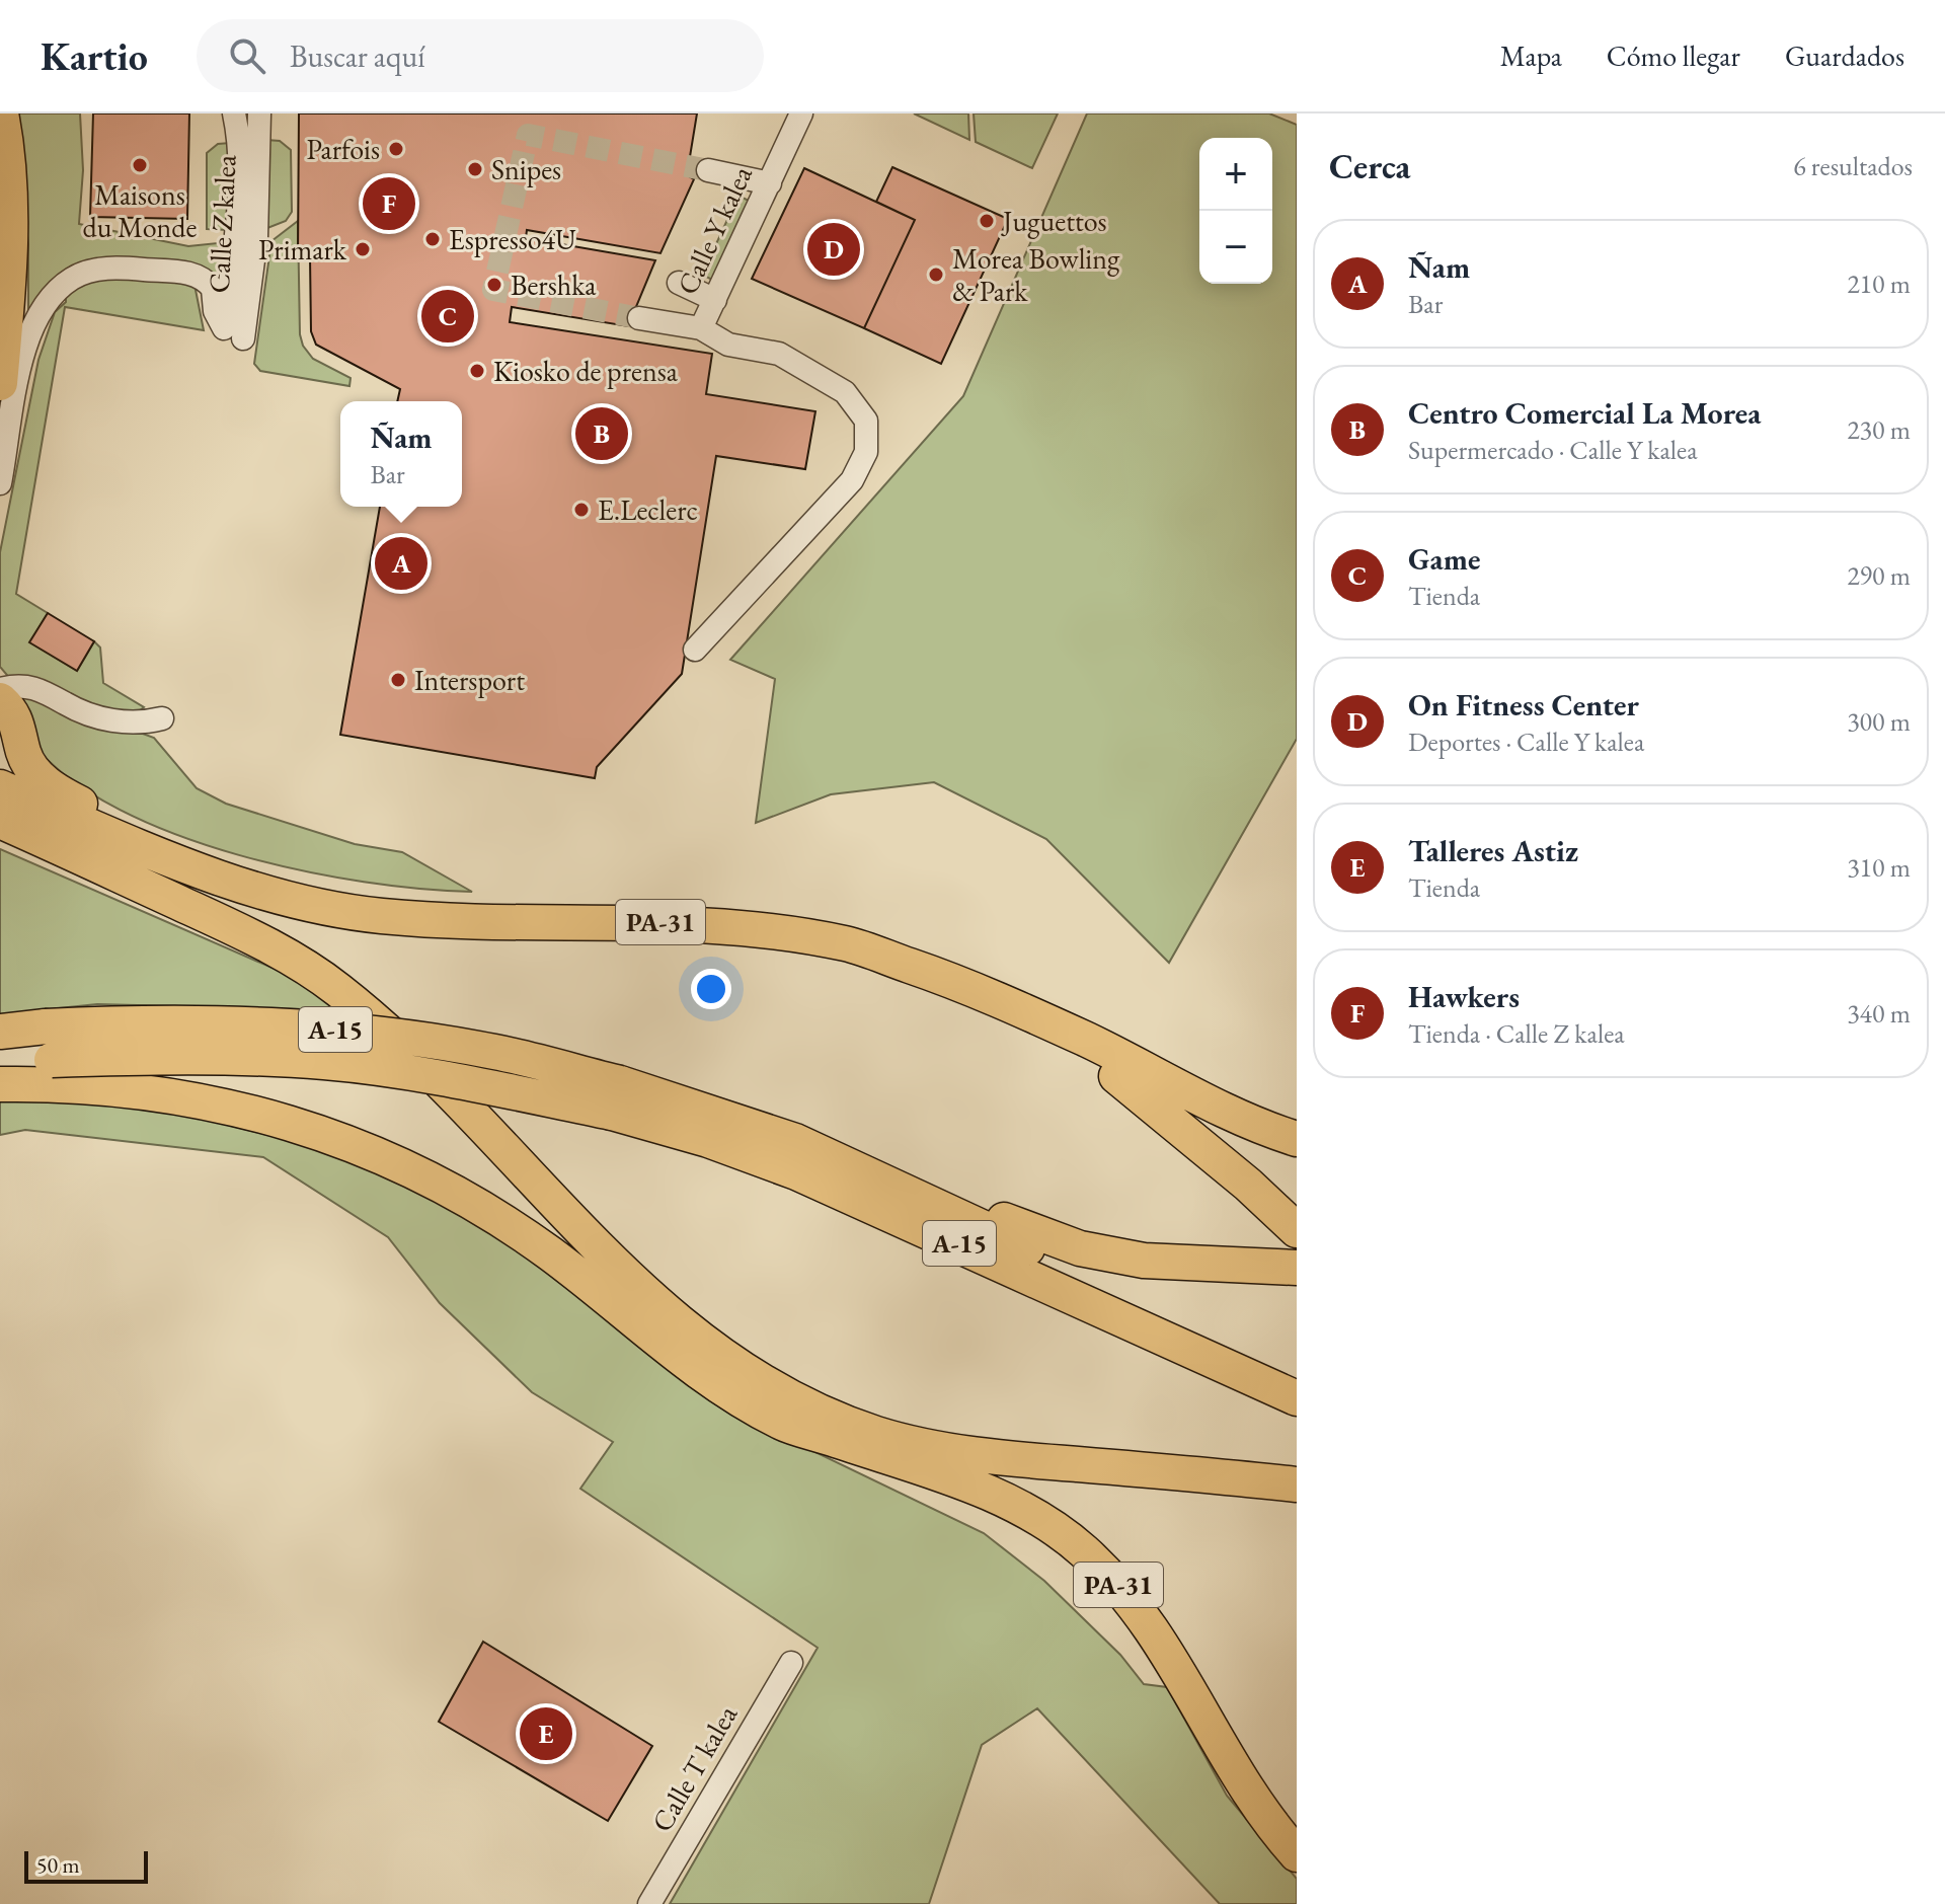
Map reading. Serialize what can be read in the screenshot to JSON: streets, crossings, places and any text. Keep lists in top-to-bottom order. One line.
{"streets":{"highway":["PA-31","A-15"],"street":["Calle Z kalea","Calle Y kalea","Calle T kalea"]},"places":["Parfois","Maisons du Monde","Snipes","Juguettos","Espresso4U","Primark","Morea Bowling & Park","Bershka","Kiosko de prensa","E.Leclerc","Intersport"],"scale_bar":"50 m","page":{"header":"Kartio","search":"Buscar aquí","nav":["Mapa","Cómo llegar","Guardados"],"heading":["Cerca","6 resultados"],"map_buttons":["+","−"],"pins":["F","D","C","B","A","E"],"list":[{"mark":"A","name":"Ñam","note":"Bar","value":"210 m"},{"mark":"B","name":"Centro Comercial La Morea","note":"Supermercado · Calle Y kalea","value":"230 m"},{"mark":"C","name":"Game","note":"Tienda","value":"290 m"},{"mark":"D","name":"On Fitness Center","note":"Deportes · Calle Y kalea","value":"300 m"},{"mark":"E","name":"Talleres Astiz","note":"Tienda","value":"310 m"},{"mark":"F","name":"Hawkers","note":"Tienda · Calle Z kalea","value":"340 m"}],"popup":["Ñam","Bar"],"scale":"50 m"}}
